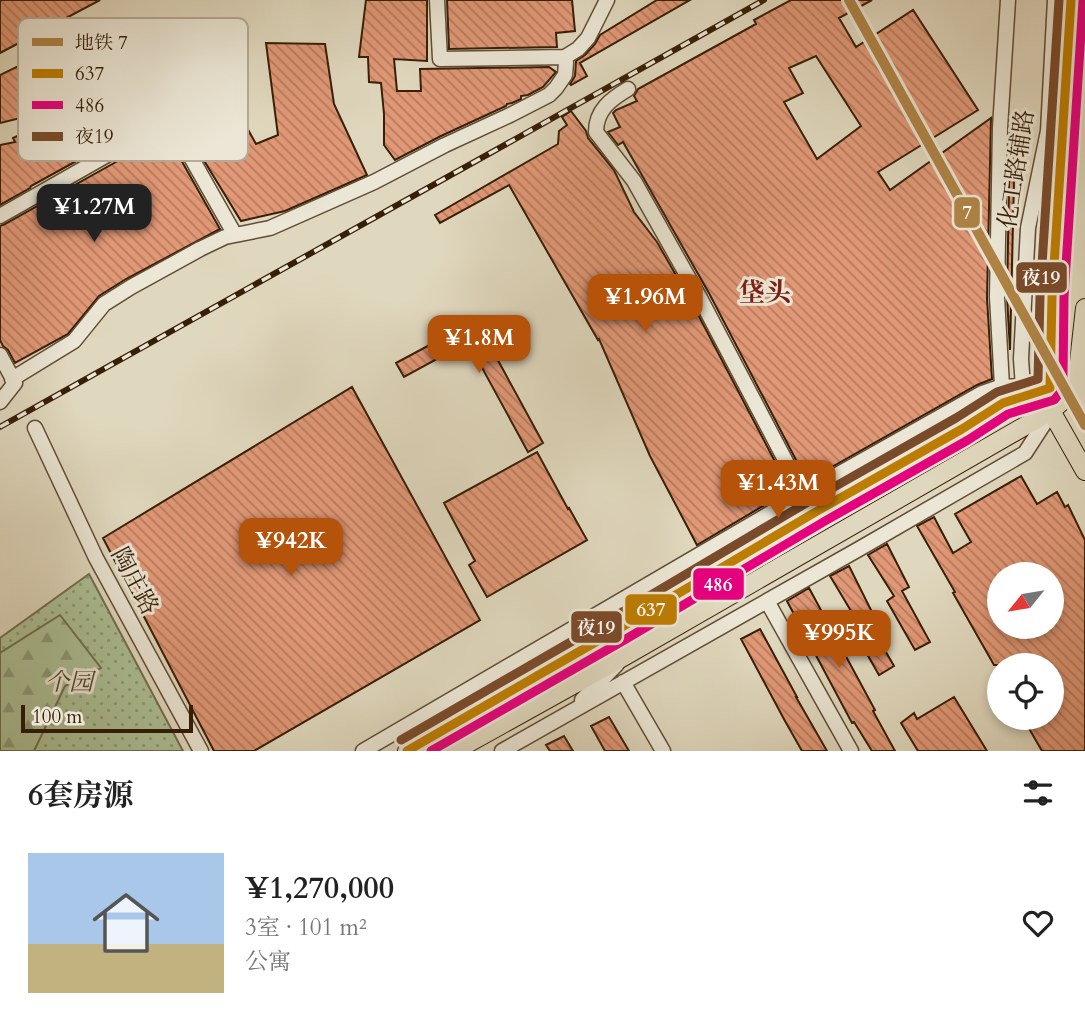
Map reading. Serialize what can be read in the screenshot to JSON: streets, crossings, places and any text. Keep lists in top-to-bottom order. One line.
{"streets":{"street":["化工路辅路","陶庄路"]},"districts":["垡头"],"parks":["个园"],"lines":["metro line 7","transit line 637","transit line 夜19","transit line 486"],"legend":["地铁 7","637","486","夜19"],"scale_bar":"100 m","north":"bottom left","page":{"price":["¥1.27M","¥1.96M","¥1.8M","¥1.43M","¥942K","¥995K"],"scale":"100 m","heading":"6套房源","list":[{"name":"¥1,270,000","note":"3室 · 101 m² · 公寓"}]}}
